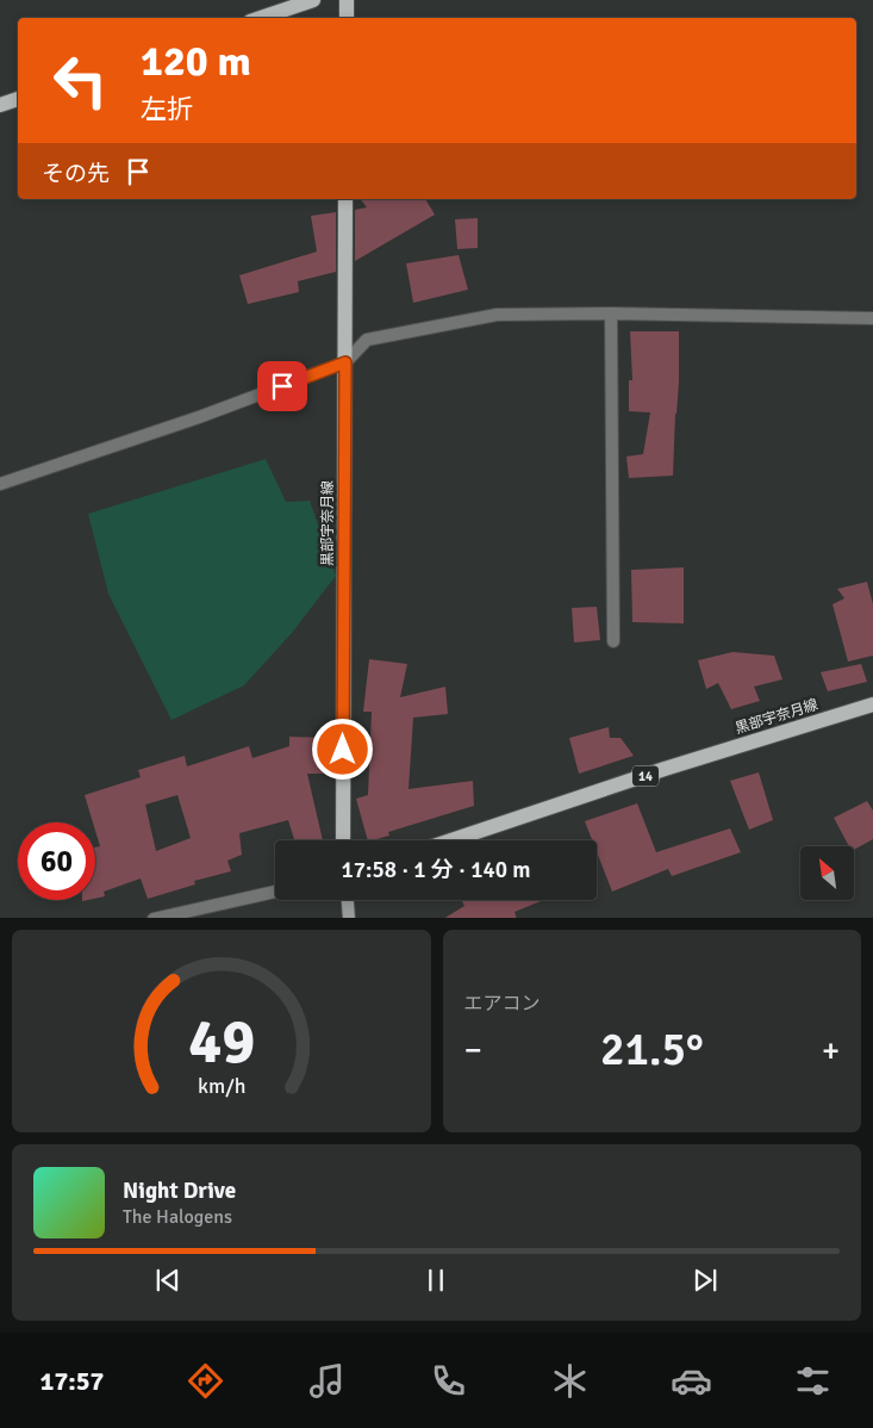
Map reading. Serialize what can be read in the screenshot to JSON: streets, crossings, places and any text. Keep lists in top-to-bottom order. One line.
{"streets":{"main road":["黒部宇奈月線","14"]},"north":"top left","page":{"turn":["120 m","左折"],"then":"その先","limit":"60","trip":"17:58 · 1 分 · 140 m","tile":"エアコン","heat":["−","21.5°","+"],"song":["Night Drive","The Halogens"],"tabs":"17:57","gauge":["49","km/h"]}}
